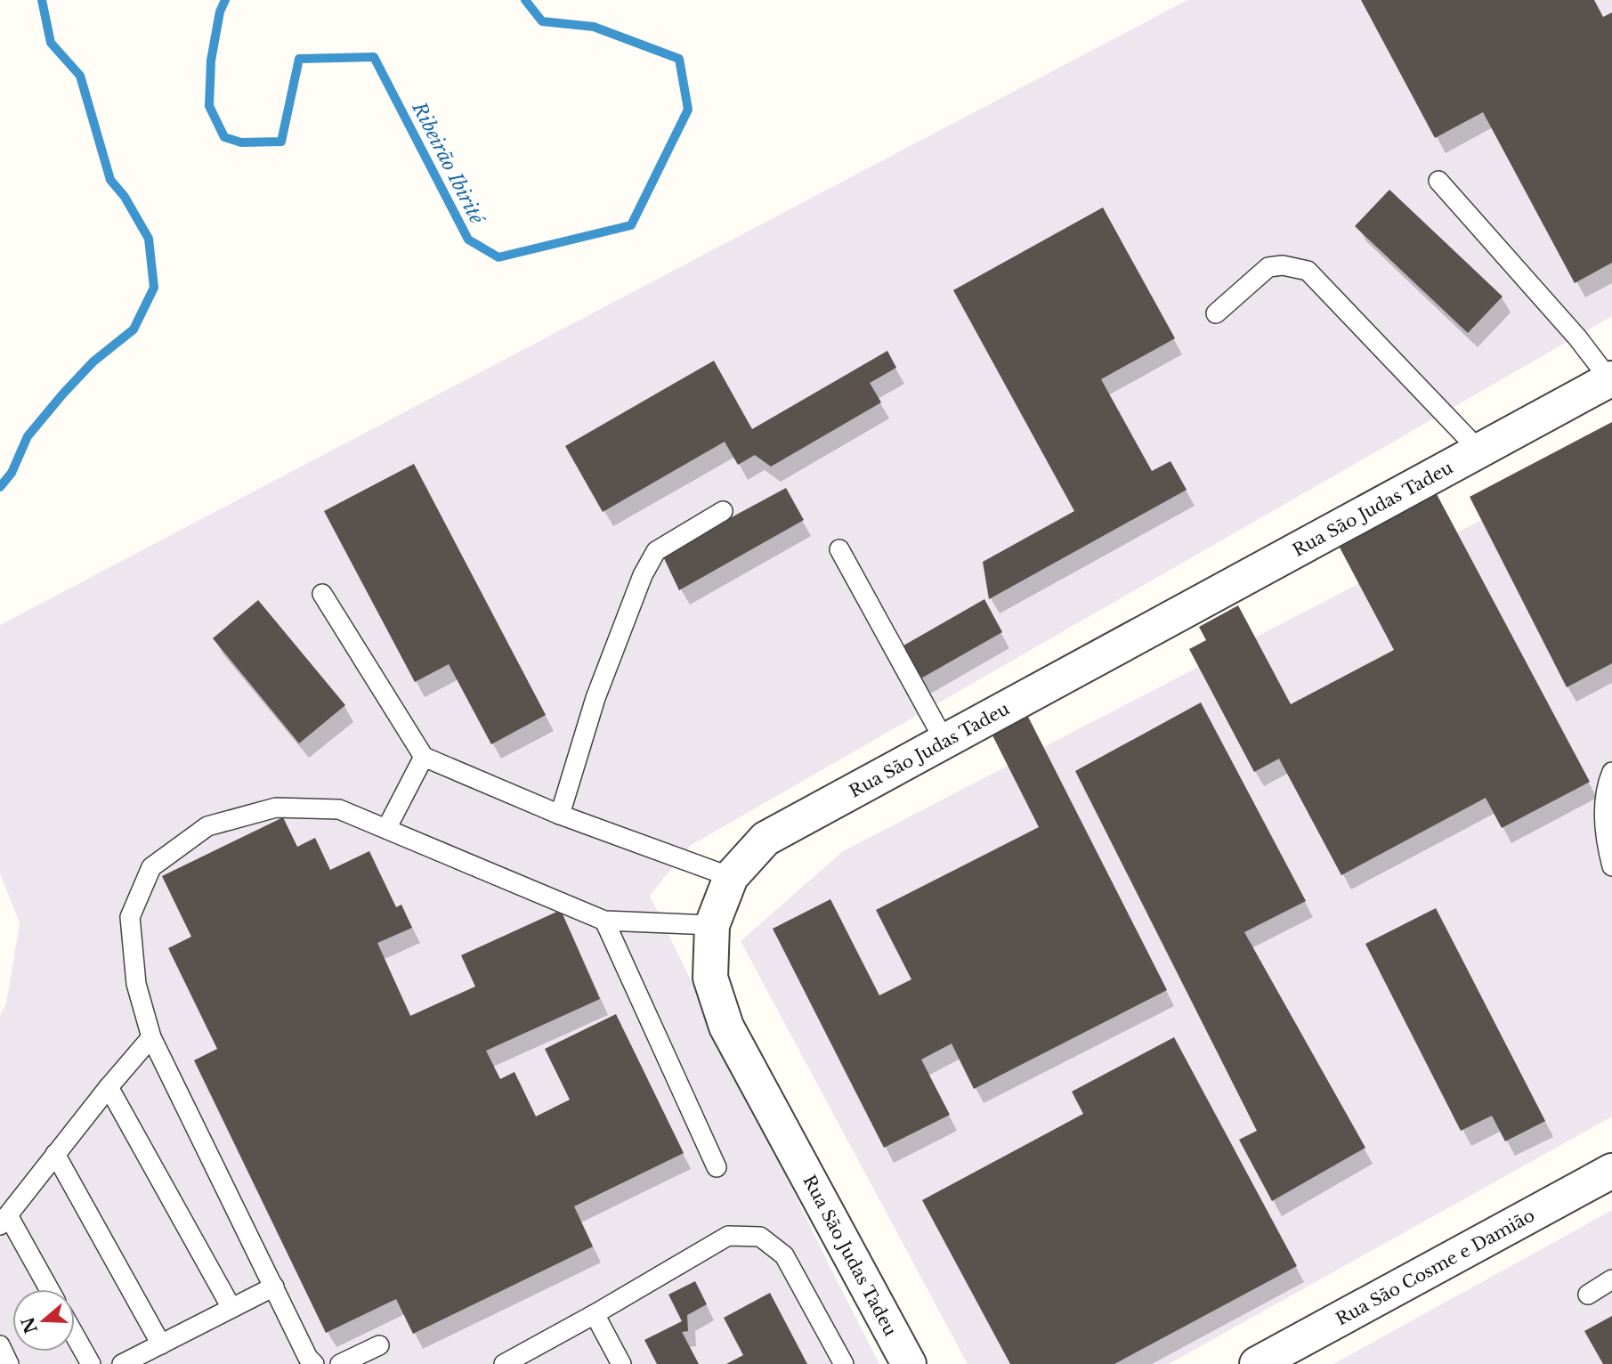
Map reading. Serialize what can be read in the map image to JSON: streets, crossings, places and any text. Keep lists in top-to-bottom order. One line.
{"streets":{"street":["Rua São Judas Tadeu","Rua São Cosme e Damião"]},"water":["Ribeirão Ibirité"],"north":"left"}
